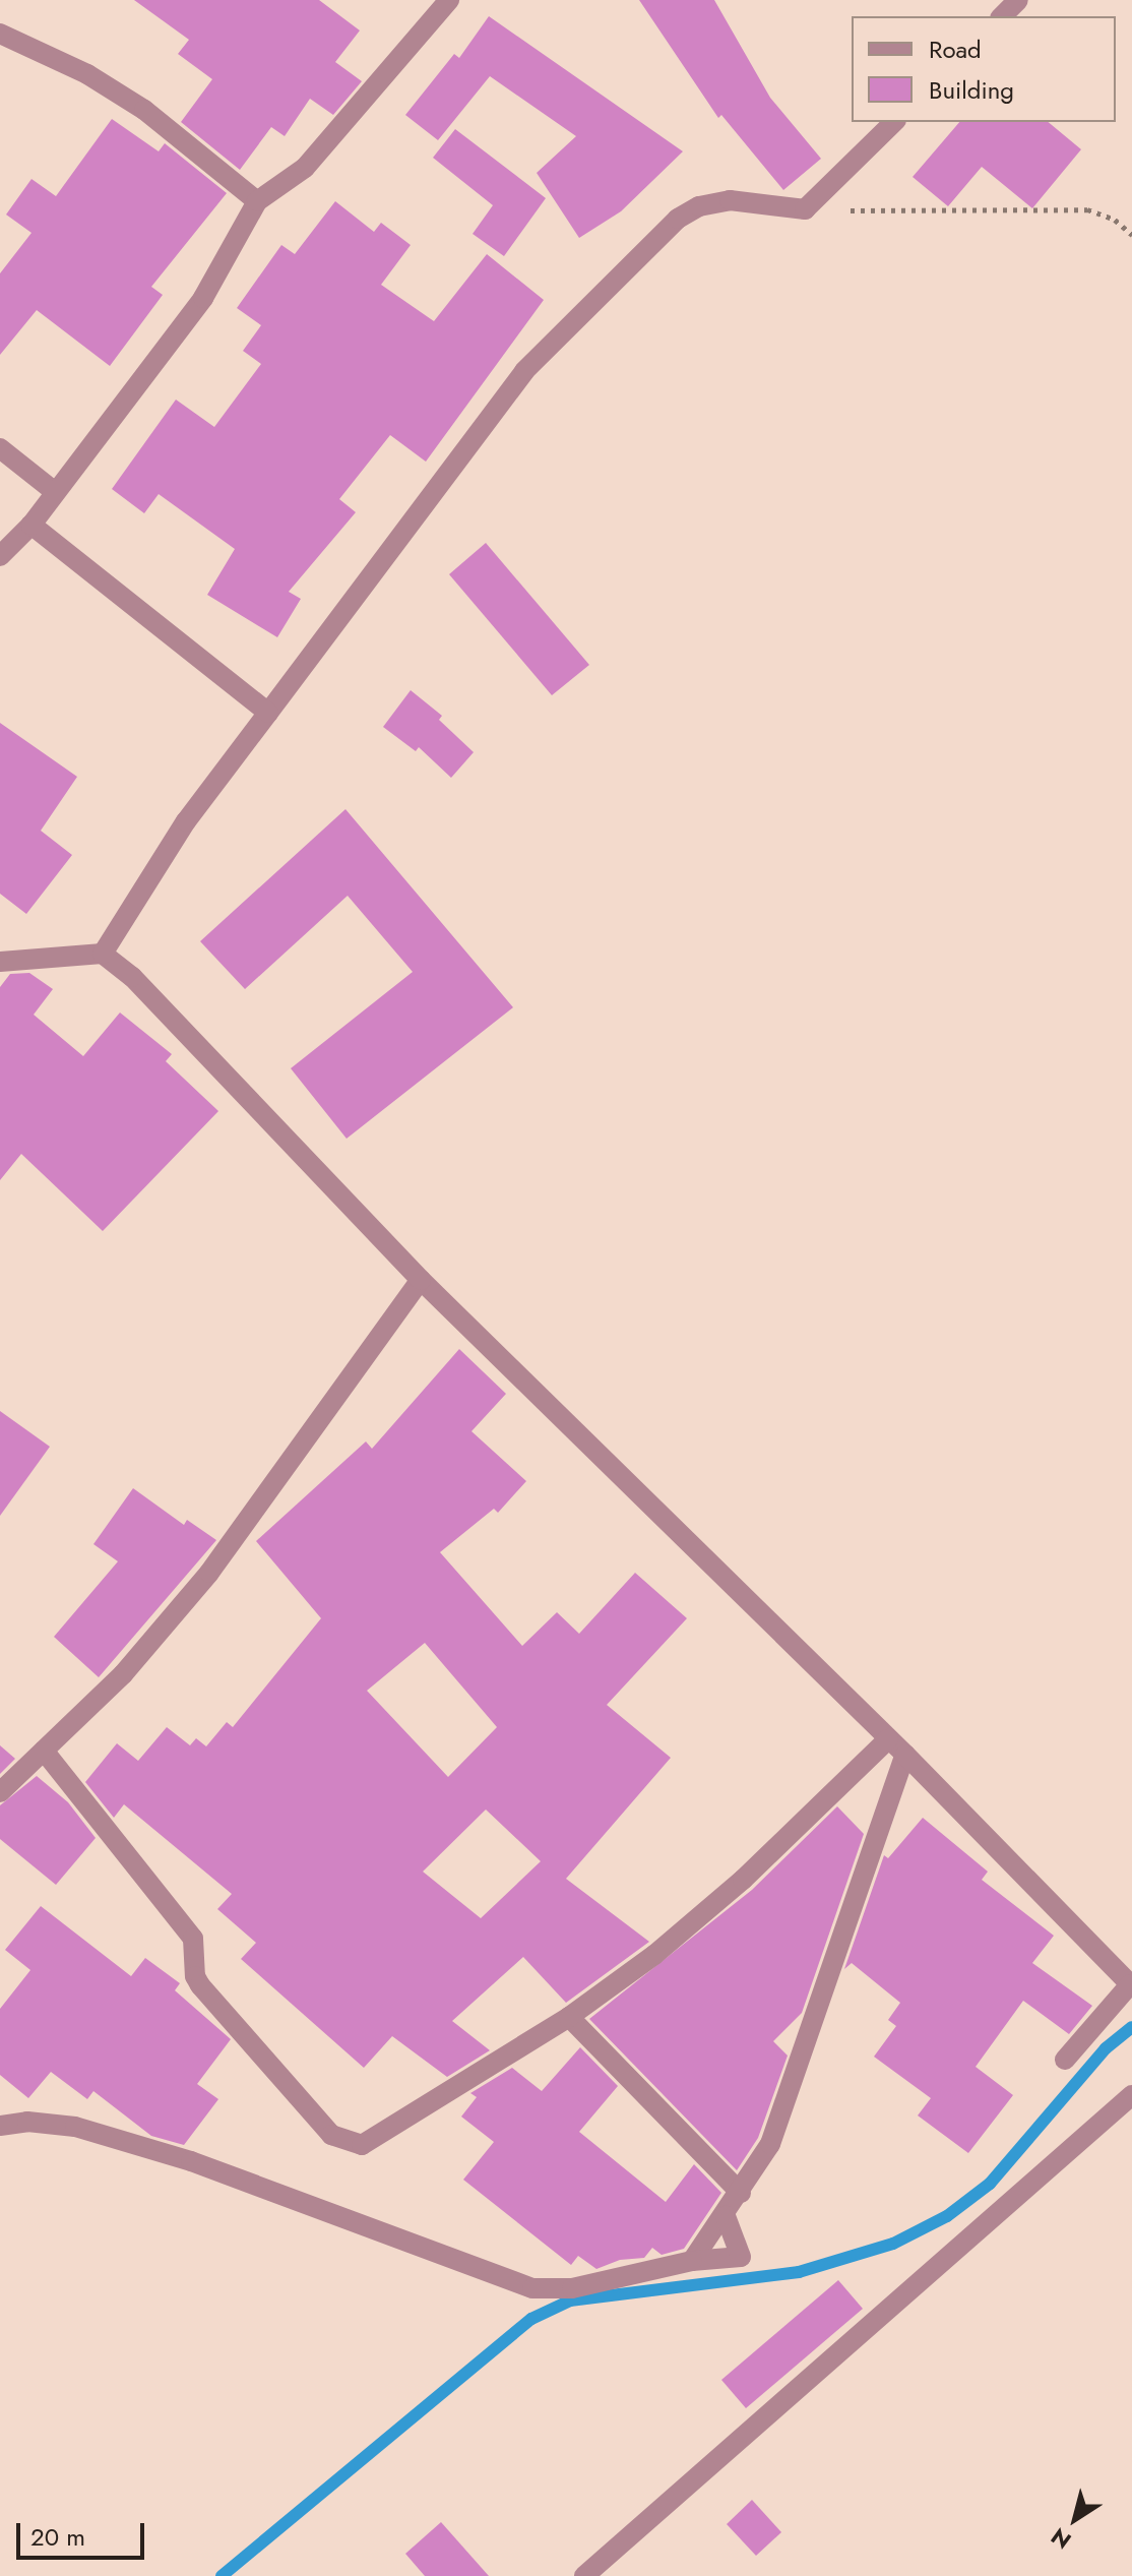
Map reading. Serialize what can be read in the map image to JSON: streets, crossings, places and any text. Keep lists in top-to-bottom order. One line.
{"legend":["Road","Building"],"scale_bar":"20 m","north":"bottom left"}
